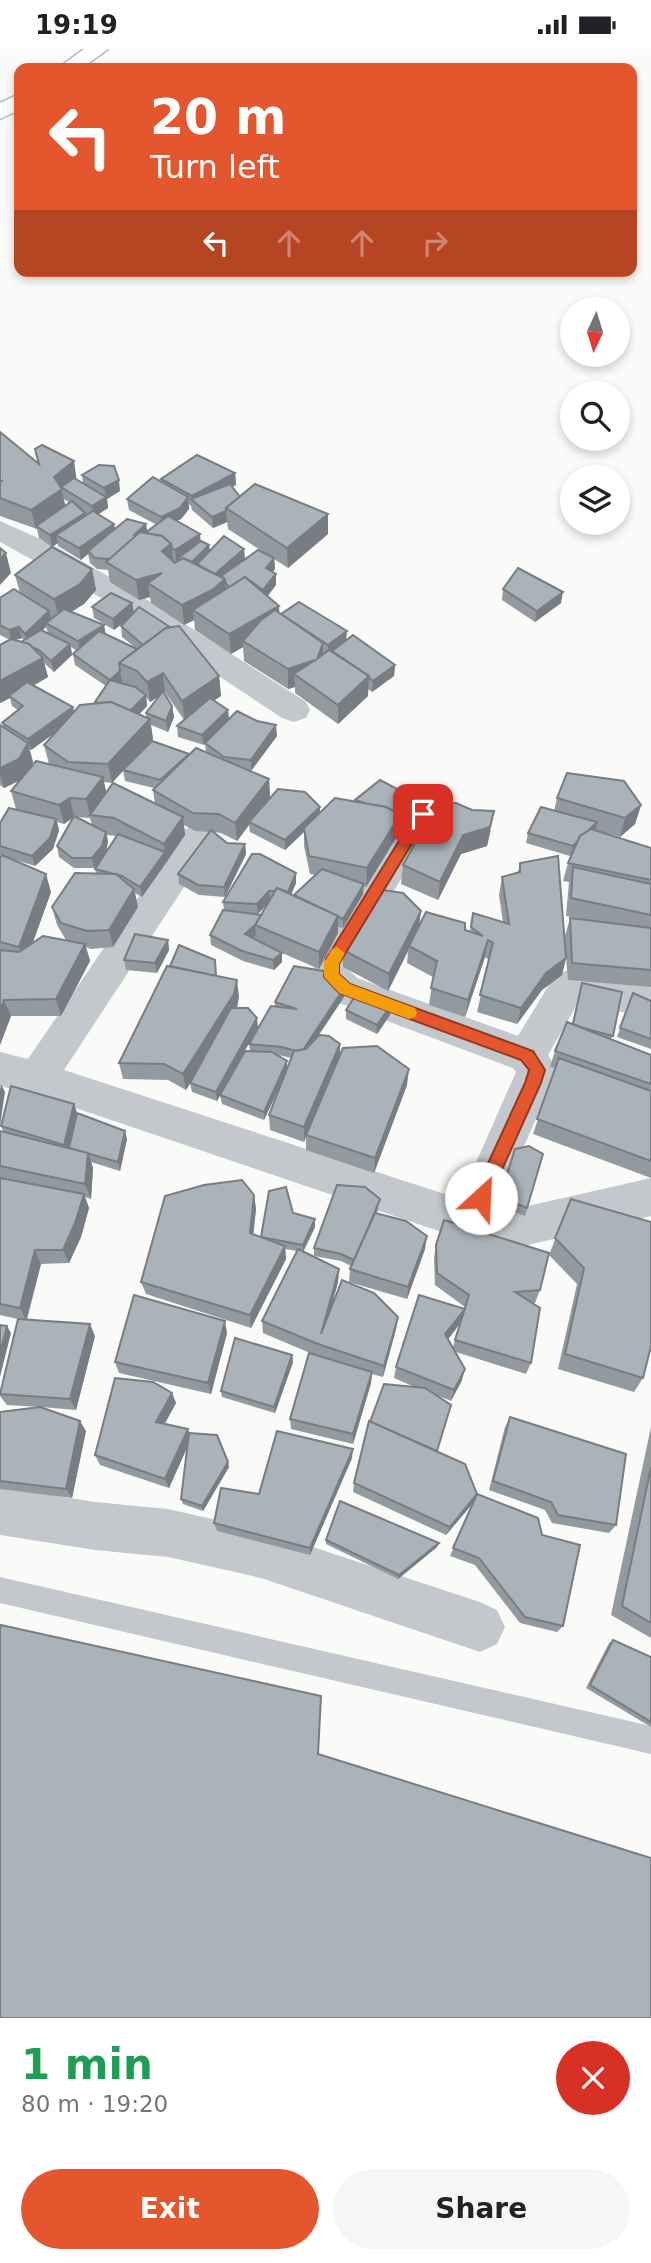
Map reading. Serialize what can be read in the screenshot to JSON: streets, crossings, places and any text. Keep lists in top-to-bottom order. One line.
{"north":"bottom","page":{"status":"19:19","turn":["20 m","Turn left"],"heading":["1 min","80 m · 19:20"],"buttons":["Exit","Share"]}}
